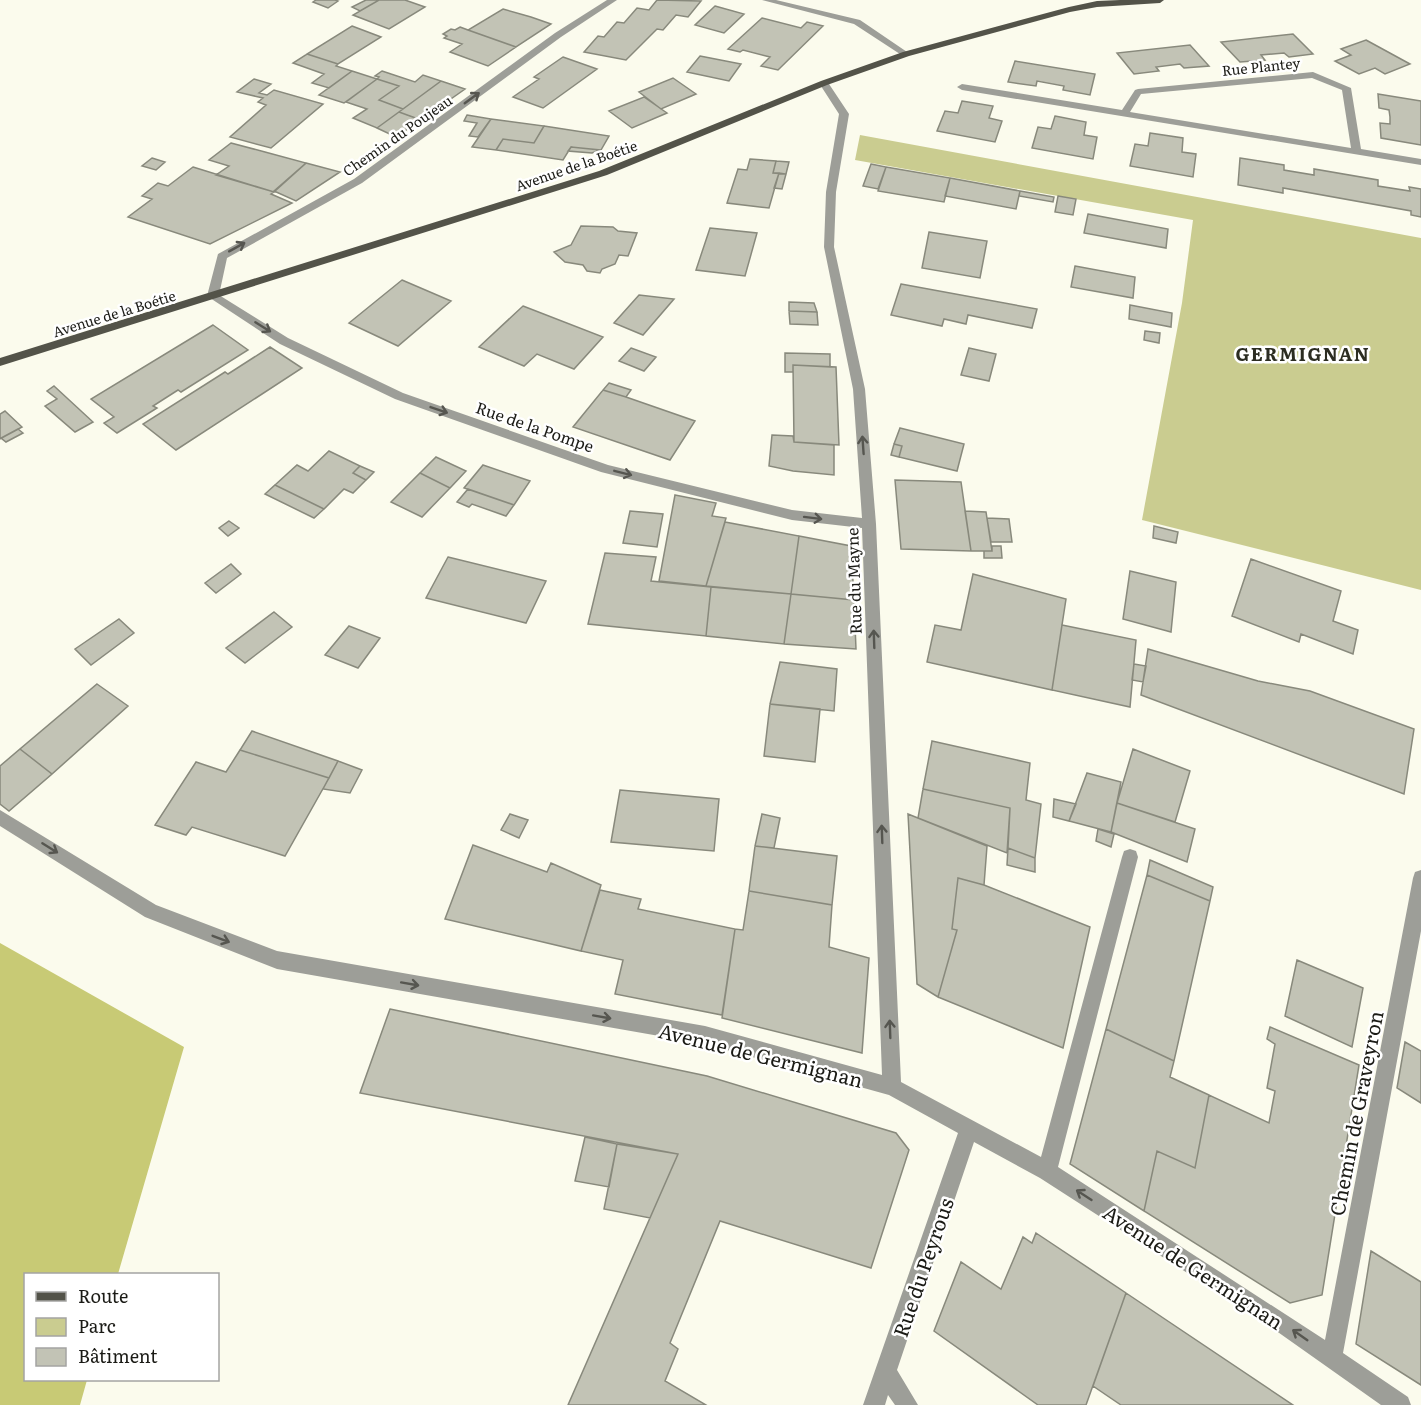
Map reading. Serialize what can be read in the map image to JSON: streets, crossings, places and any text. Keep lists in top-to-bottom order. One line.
{"streets":{"main road":["Avenue de la Boétie"],"street":["Rue Plantey","Chemin du Poujeau","Rue de la Pompe","Rue du Mayne","Avenue de Germignan","Chemin de Graveyron","Rue du Peyrous"]},"crossings":[["Chemin du Poujeau","Avenue de la Boétie"],["Chemin du Poujeau","Rue de la Pompe"],["Avenue de la Boétie","Rue de la Pompe"],["Avenue de la Boétie","Rue du Mayne"],["Rue de la Pompe","Rue du Mayne"],["Rue du Mayne","Avenue de Germignan"],["Avenue de Germignan","Chemin de Graveyron"],["Avenue de Germignan","Rue du Peyrous"]],"one_way":["Chemin du Poujeau","Rue de la Pompe","Rue du Mayne"],"districts":["GERMIGNAN"],"legend":["Route","Parc","Bâtiment"]}
